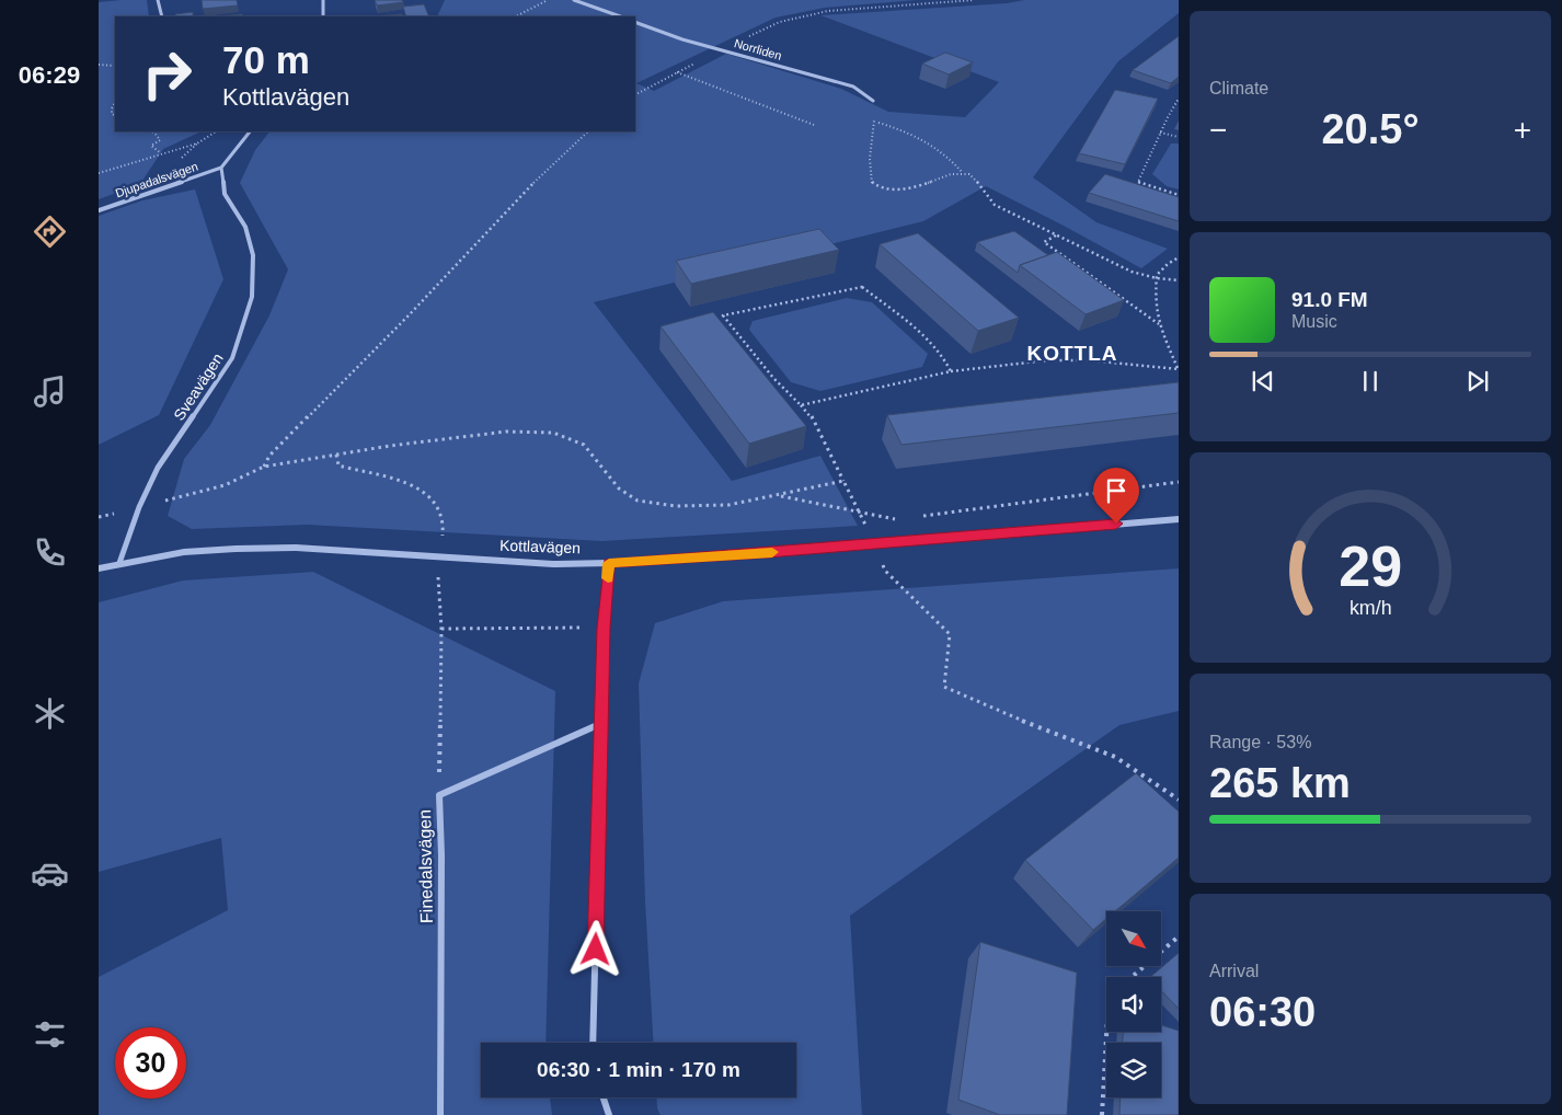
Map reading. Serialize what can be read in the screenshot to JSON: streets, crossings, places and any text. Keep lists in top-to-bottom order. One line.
{"streets":{"street":["Norrliden","Djupadalsvägen","Sveavägen","Kottlavägen","Finedalsvägen"]},"crossings":[["Djupadalsvägen","Sveavägen"],["Sveavägen","Kottlavägen"]],"districts":["KOTTLA"],"north":"bottom right","page":{"tabs":"06:29","tile":["Climate",["Range · 53%","265 km"],["Arrival","06:30"]],"turn":["70 m","Kottlavägen"],"heat":["−","20.5°","+"],"song":["91.0 FM","Music"],"limit":"30","trip":"06:30 · 1 min · 170 m","gauge":["29","km/h"]}}
